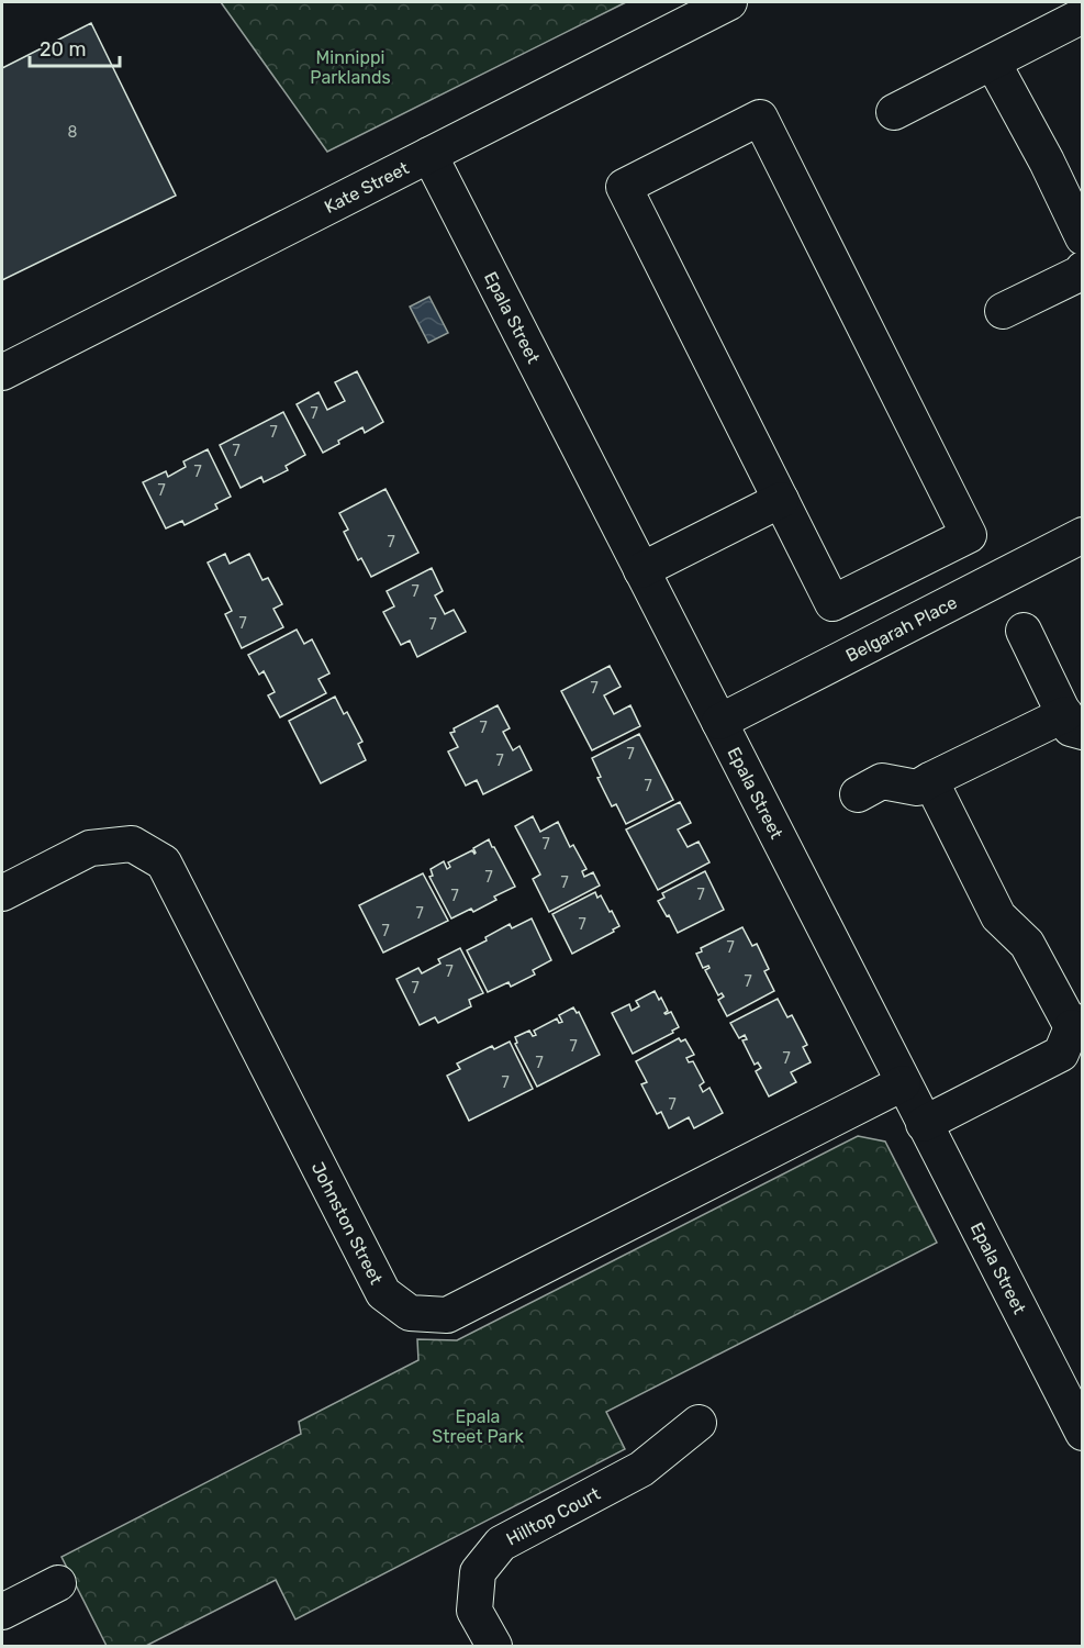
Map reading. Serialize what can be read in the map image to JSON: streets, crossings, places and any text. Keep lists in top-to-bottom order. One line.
{"streets":{"street":["Kate Street","Epala Street","Belgarah Place","Johnston Street","Hilltop Court"]},"crossings":[["Kate Street","Epala Street"],["Epala Street","Belgarah Place"],["Epala Street","Johnston Street"]],"parks":["Minnippi Parklands","Epala Street Park"],"house_numbers":["8","7","7","7","7","7","7","7","7","7","7","7","7","7","7","7","7","7","7","7","7","7","7","7","7","7","7","7","7","7","7","7"],"scale_bar":"20 m"}
